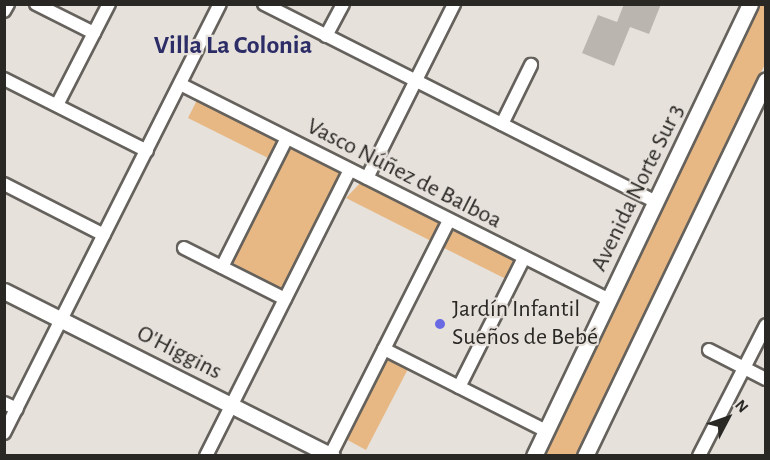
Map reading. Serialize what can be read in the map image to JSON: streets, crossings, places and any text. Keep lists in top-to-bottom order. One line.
{"streets":{"street":["Vasco Núñez de Balboa","Avenida Norte Sur 3","O'Higgins"]},"crossings":[["Vasco Núñez de Balboa","Avenida Norte Sur 3"]],"districts":["Villa La Colonia"],"places":["Jardín Infantil Sueños de Bebé"],"north":"top right"}
